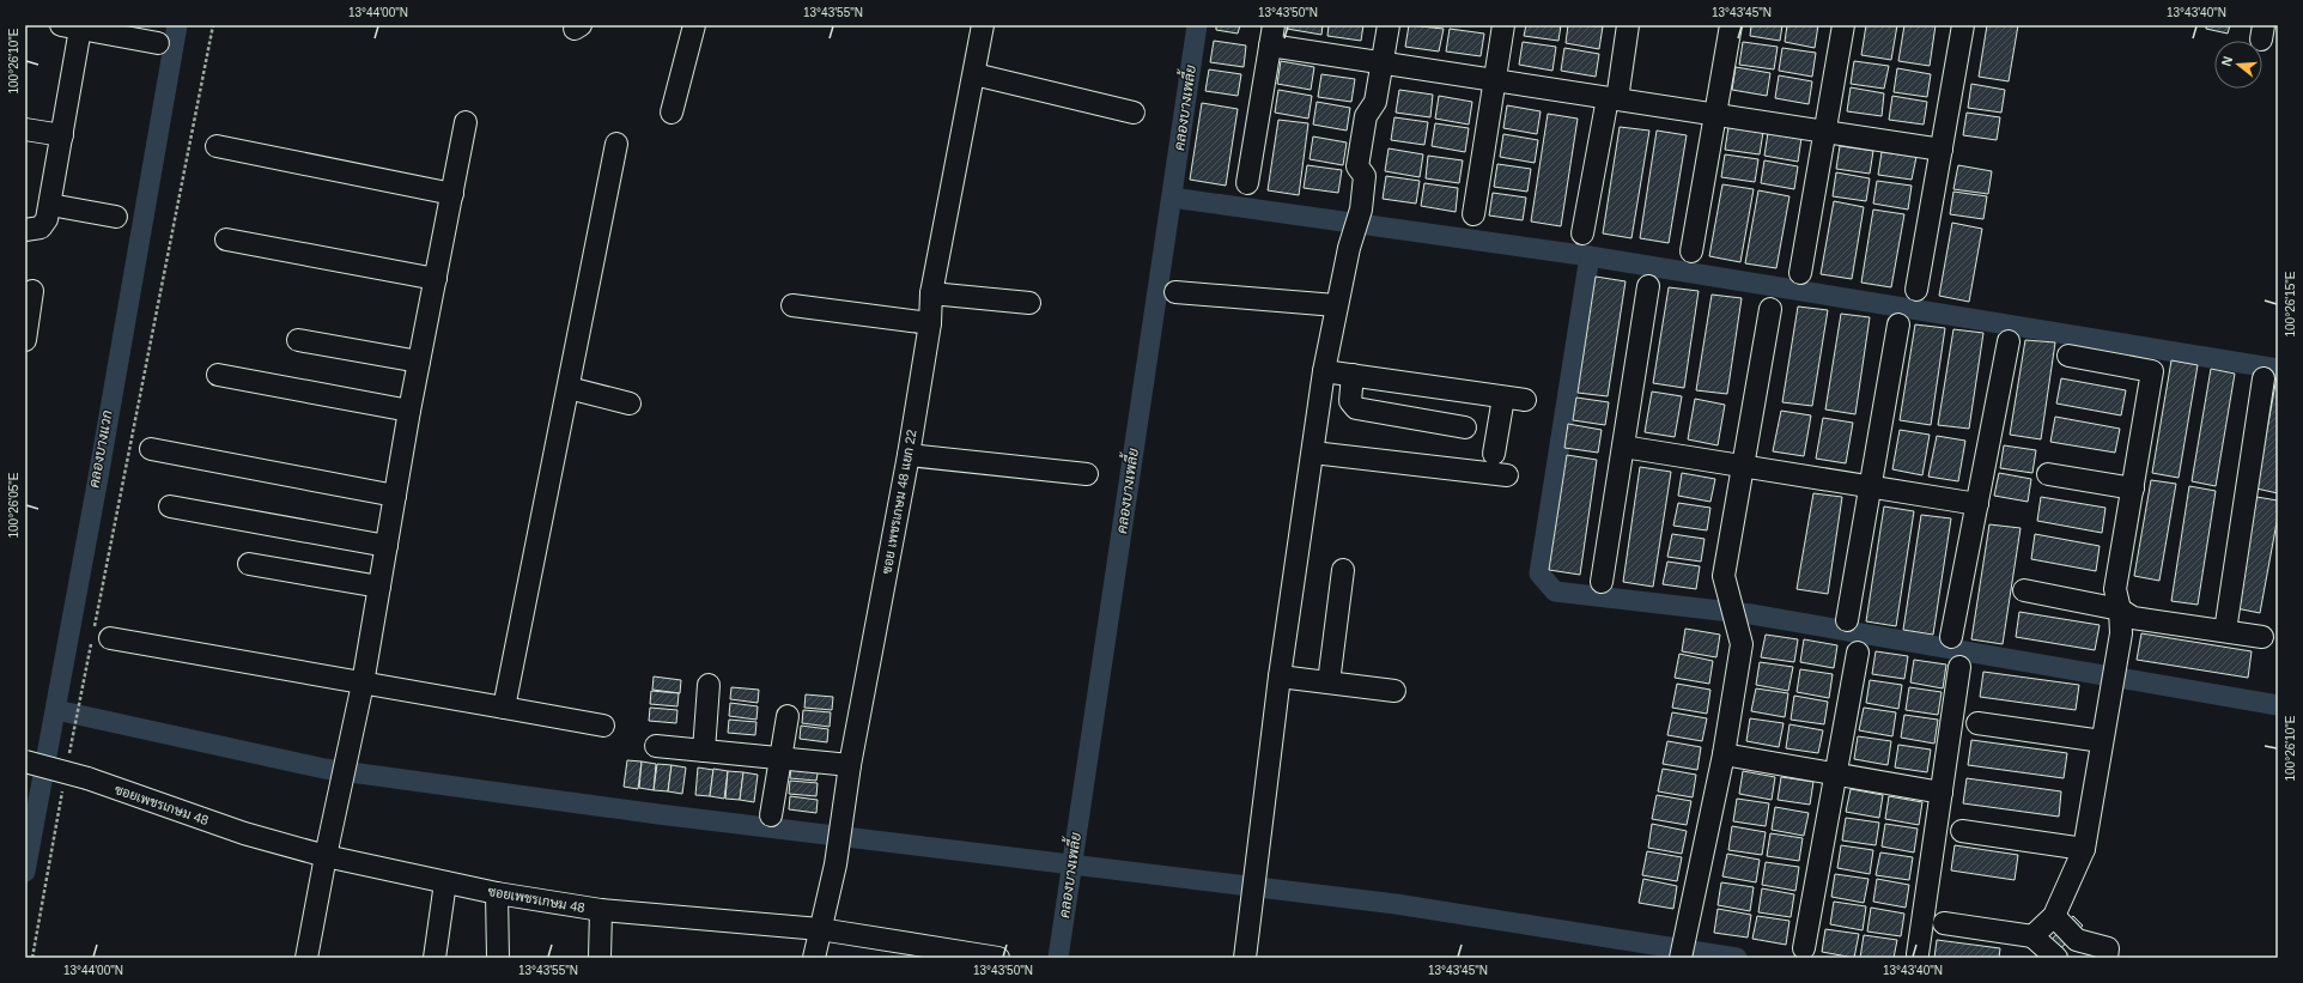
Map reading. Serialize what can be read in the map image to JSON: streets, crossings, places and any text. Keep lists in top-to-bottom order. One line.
{"streets":{"street":["ซอย เพชรเกษม 48 แยก 22","ซอยเพชรเกษม 48"]},"crossings":[["ซอย เพชรเกษม 48 แยก 22","ซอยเพชรเกษม 48"]],"water":["คลองบางเพลี้ย","คลองบางแวก"],"north":"left","coordinates":["13°44'00\"N","13°43'55\"N","13°43'50\"N","13°43'45\"N","13°43'40\"N","100°26'10\"E","100°26'15\"E","100°26'05\"E"]}
